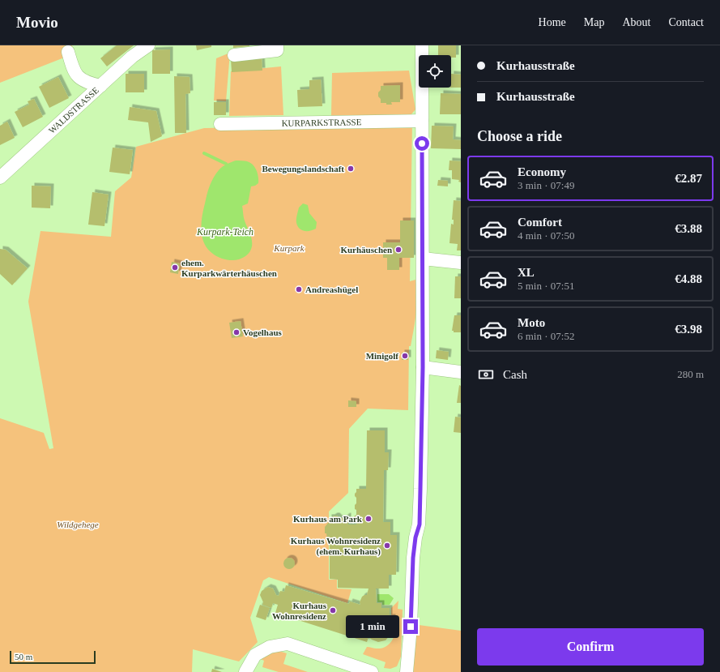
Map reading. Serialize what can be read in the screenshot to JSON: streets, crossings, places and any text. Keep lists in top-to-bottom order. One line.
{"streets":{"street":["WALDSTRASSE","KURPARKSTRASSE"]},"water":["Kurpark-Teich"],"parks":["Kurpark","Wildgehege"],"places":["Bewegungslandschaft","Kurhäuschen","ehem. Kurparkwärterhäuschen","Andreashügel","Vogelhaus","Minigolf","Kurhaus am Park","Kurhaus Wohnresidenz (ehem. Kurhaus)","Kurhaus Wohnresidenz"],"scale_bar":"50 m","page":{"header":"Movio","nav":["Home","Map","About","Contact"],"banner":["Kurhausstraße","Kurhausstraße"],"heading":"Choose a ride","list":[{"name":"Economy","note":"3 min · 07:49","value":"€2.87"},{"name":"Comfort","note":"4 min · 07:50","value":"€3.88"},{"name":"XL","note":"5 min · 07:51","value":"€4.88"},{"name":"Moto","note":"6 min · 07:52","value":"€3.98"}],"pay":["Cash","280 m"],"bubble":"1 min","buttons":"Confirm","scale":"50 m"}}
